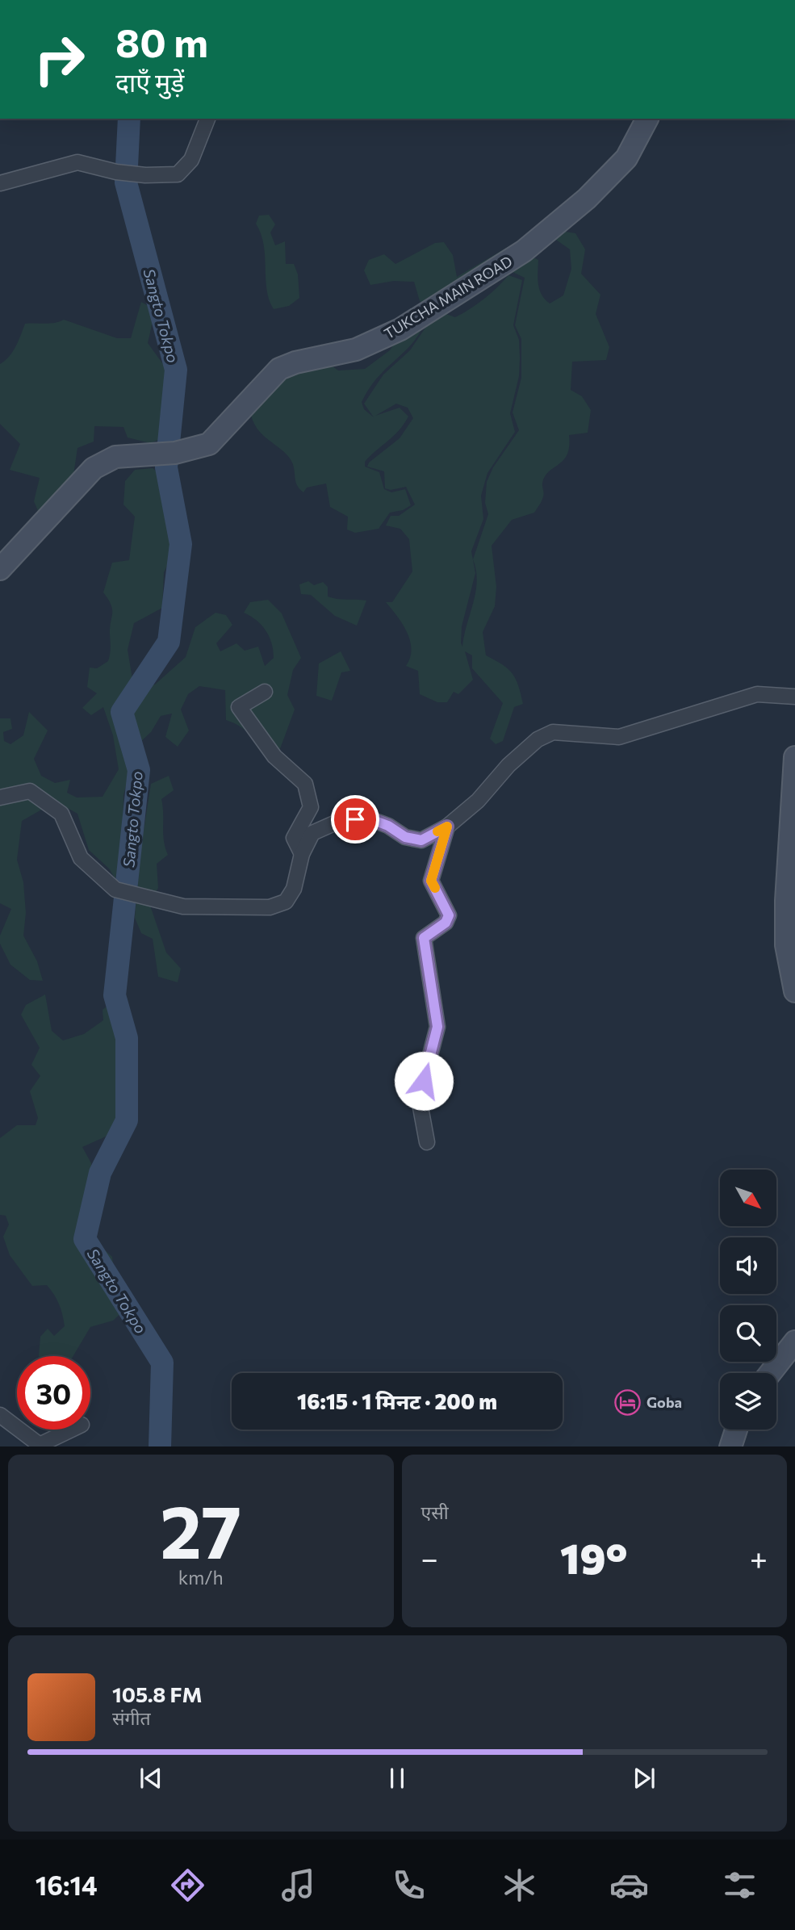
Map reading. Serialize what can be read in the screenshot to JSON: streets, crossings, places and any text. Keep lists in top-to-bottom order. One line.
{"streets":{"street":["TUKCHA MAIN ROAD"]},"water":["Sangto Tokpo"],"places":{"hotel":["Goba"]},"north":"bottom right","page":{"turn":["80 m","दाएँ मुड़ें"],"limit":"30","trip":"16:15 · 1 मिनट · 200 m","tile":[["27","km/h"],"एसी"],"heat":["−","19°","+"],"song":["105.8 FM","संगीत"],"tabs":"16:14"}}
